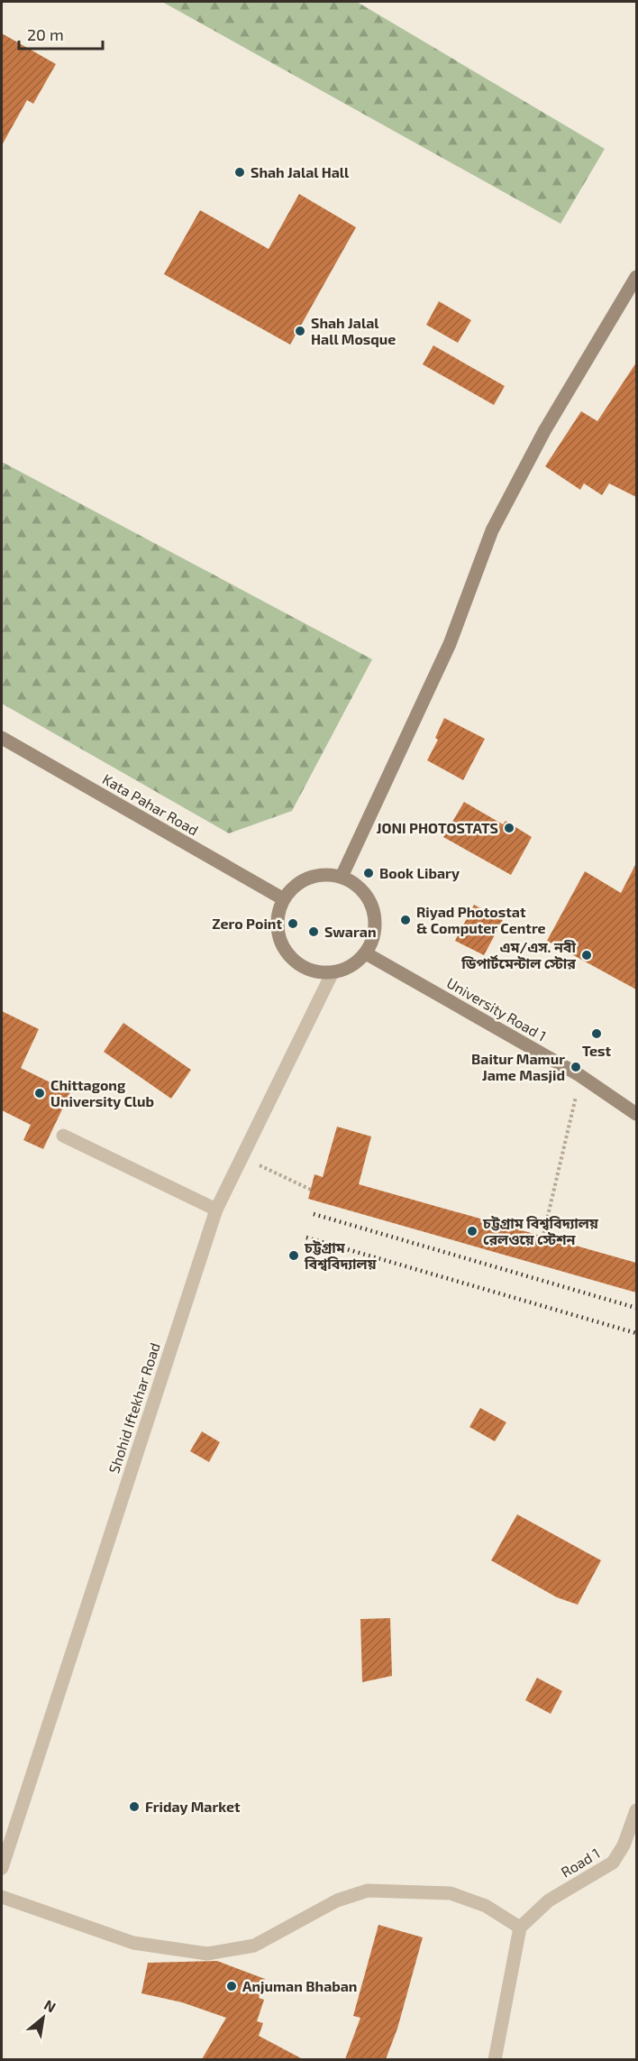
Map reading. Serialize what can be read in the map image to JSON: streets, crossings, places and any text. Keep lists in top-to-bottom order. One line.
{"streets":{"street":["Kata Pahar Road","University Road 1","Shohid Iftekhar Road","Road 1"]},"crossings":[["Kata Pahar Road","University Road 1"],["Kata Pahar Road","Shohid Iftekhar Road"],["University Road 1","Shohid Iftekhar Road"]],"places":["Shah Jalal Hall","Shah Jalal Hall Mosque","JONI PHOTOSTATS","Book Libary","Riyad Photostat & Computer Centre","Zero Point","Swaran","এম/এস. নবী ডিপার্টমেন্টাল স্টোর","Test","Baitur Mamur Jame Masjid","Chittagong University Club","চট্টগ্রাম বিশ্ববিদ্যালয় রেলওয়ে স্টেশন","চট্টগ্রাম বিশ্ববিদ্যালয়","Friday Market","Anjuman Bhaban"],"scale_bar":"20 m","north":"top right"}
